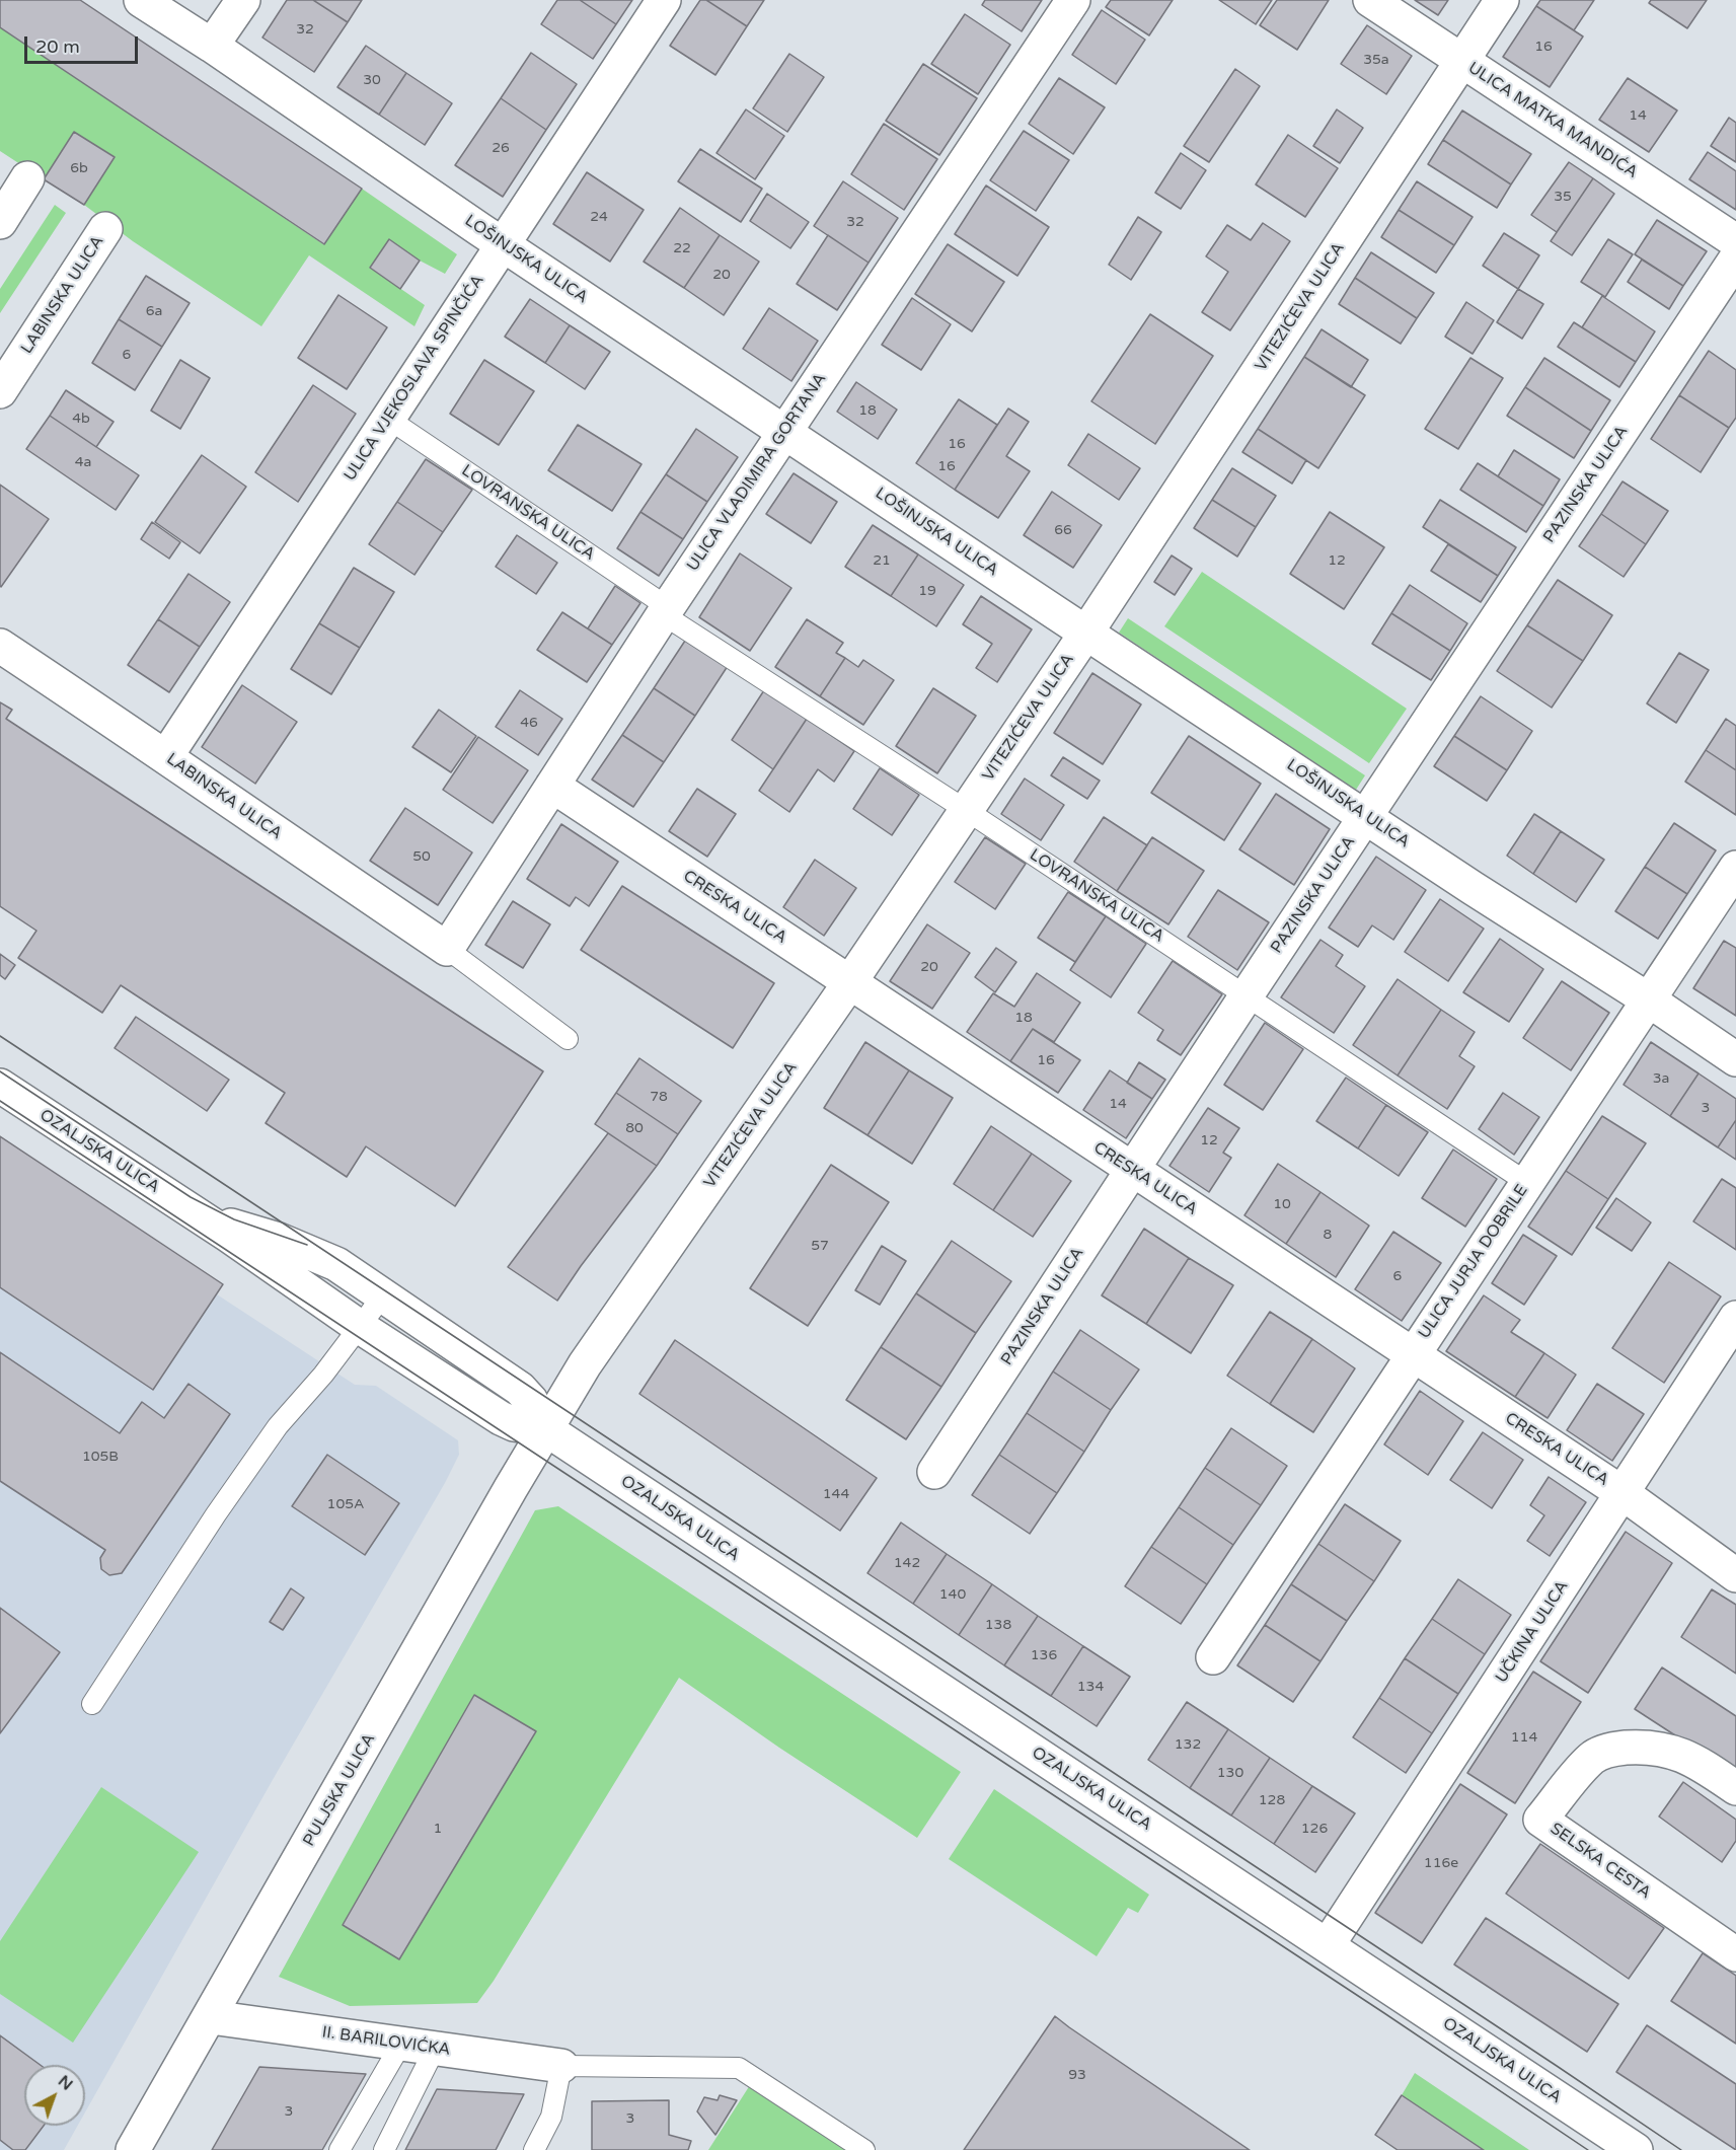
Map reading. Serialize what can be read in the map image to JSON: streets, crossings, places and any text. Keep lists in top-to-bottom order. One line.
{"streets":{"street":["ULICA MATKA MANDIĆA","LOŠINJSKA ULICA","LABINSKA ULICA","VITEZIĆEVA ULICA","ULICA VJEKOSLAVA SPINČIĆA","ULICA VLADIMIRA GORTANA","PAZINSKA ULICA","CRESKA ULICA","OZALJSKA ULICA","ULICA JURJA DOBRILE","UČKINA ULICA","PULJSKA ULICA","SELSKA CESTA","II. BARILOVIĆKA"],"lane":["LOVRANSKA ULICA"]},"crossings":[["ULICA MATKA MANDIĆA","VITEZIĆEVA ULICA"],["LOŠINJSKA ULICA","VITEZIĆEVA ULICA"],["LOŠINJSKA ULICA","ULICA VJEKOSLAVA SPINČIĆA"],["LOŠINJSKA ULICA","ULICA VLADIMIRA GORTANA"],["LOŠINJSKA ULICA","PAZINSKA ULICA"],["LOŠINJSKA ULICA","ULICA JURJA DOBRILE"],["LABINSKA ULICA","ULICA VJEKOSLAVA SPINČIĆA"],["LABINSKA ULICA","ULICA VLADIMIRA GORTANA"],["VITEZIĆEVA ULICA","LOVRANSKA ULICA"],["VITEZIĆEVA ULICA","CRESKA ULICA"],["VITEZIĆEVA ULICA","OZALJSKA ULICA"],["VITEZIĆEVA ULICA","PULJSKA ULICA"],["ULICA VJEKOSLAVA SPINČIĆA","LOVRANSKA ULICA"],["ULICA VLADIMIRA GORTANA","LOVRANSKA ULICA"],["ULICA VLADIMIRA GORTANA","CRESKA ULICA"],["PAZINSKA ULICA","LOVRANSKA ULICA"],["PAZINSKA ULICA","CRESKA ULICA"],["LOVRANSKA ULICA","ULICA JURJA DOBRILE"],["CRESKA ULICA","ULICA JURJA DOBRILE"],["CRESKA ULICA","UČKINA ULICA"],["OZALJSKA ULICA","UČKINA ULICA"],["OZALJSKA ULICA","PULJSKA ULICA"],["PULJSKA ULICA","II. BARILOVIĆKA"]],"house_numbers":["32","16","35a","30","14","26","6b","35","24","32","22","20","6a","6","18","4b","16","4a","16","66","21","12","19","46","50","20","18","16","3a","78","14","3","80","12","10","8","57","6","105B","144","105A","142","140","138","136","134","114","132","130","128","1","126","116e","93","3","3"],"scale_bar":"20 m","north":"top right"}
